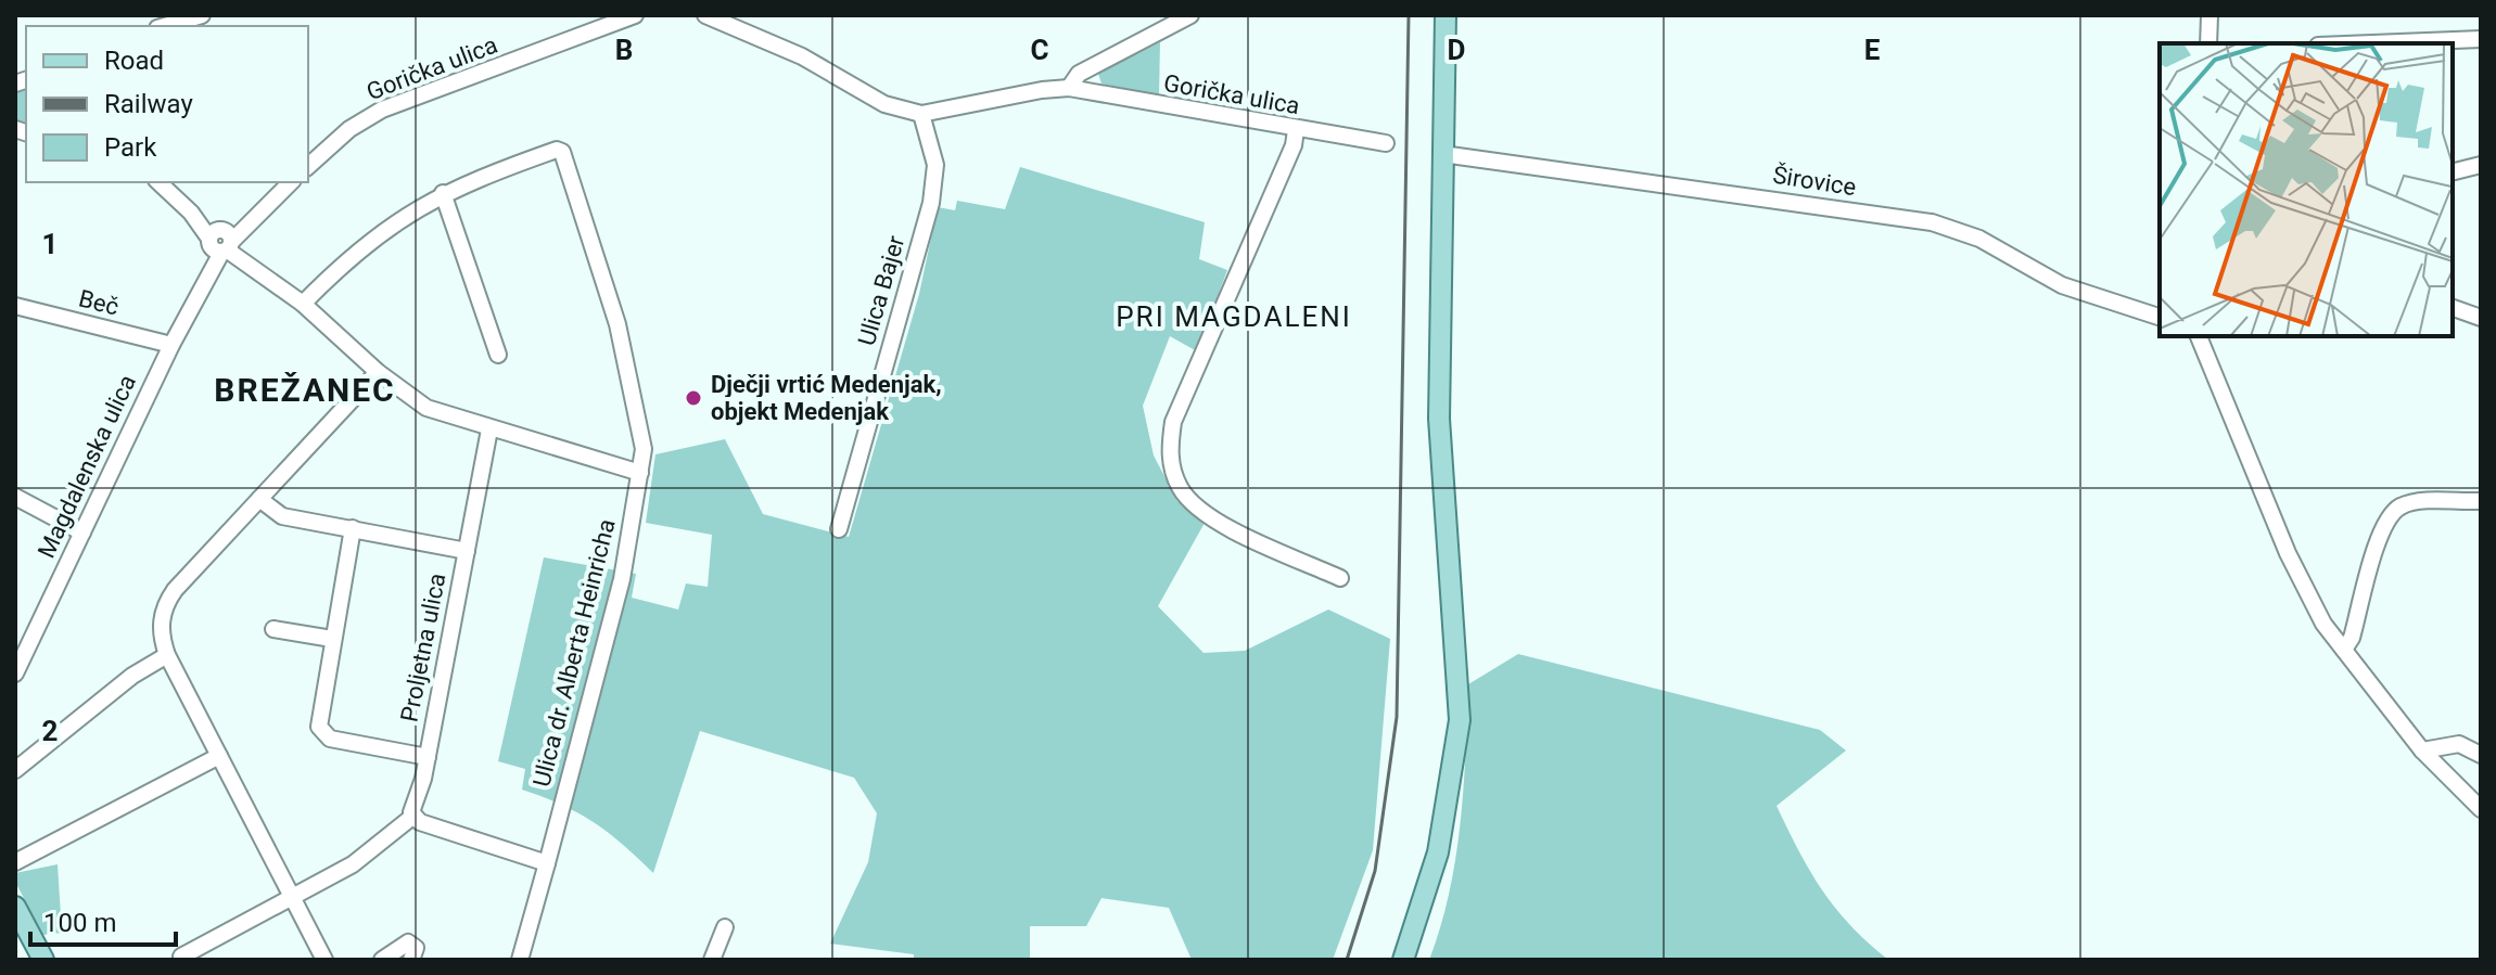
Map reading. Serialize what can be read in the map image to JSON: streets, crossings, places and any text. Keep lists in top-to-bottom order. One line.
{"streets":{"street":["Gorička ulica","Širovice","Ulica Bajer","Beč","Magdalenska ulica","Proljetna ulica","Ulica dr. Alberta Heinricha"]},"crossings":[["Gorička ulica","Ulica Bajer"],["Beč","Magdalenska ulica"]],"districts":["PRI MAGDALENI","BREŽANEC"],"places":["Dječji vrtić Medenjak, objekt Medenjak"],"legend":["Road","Railway","Park"],"scale_bar":"100 m","grid":{"columns":["B","C","D","E"],"rows":["1","2"]}}
